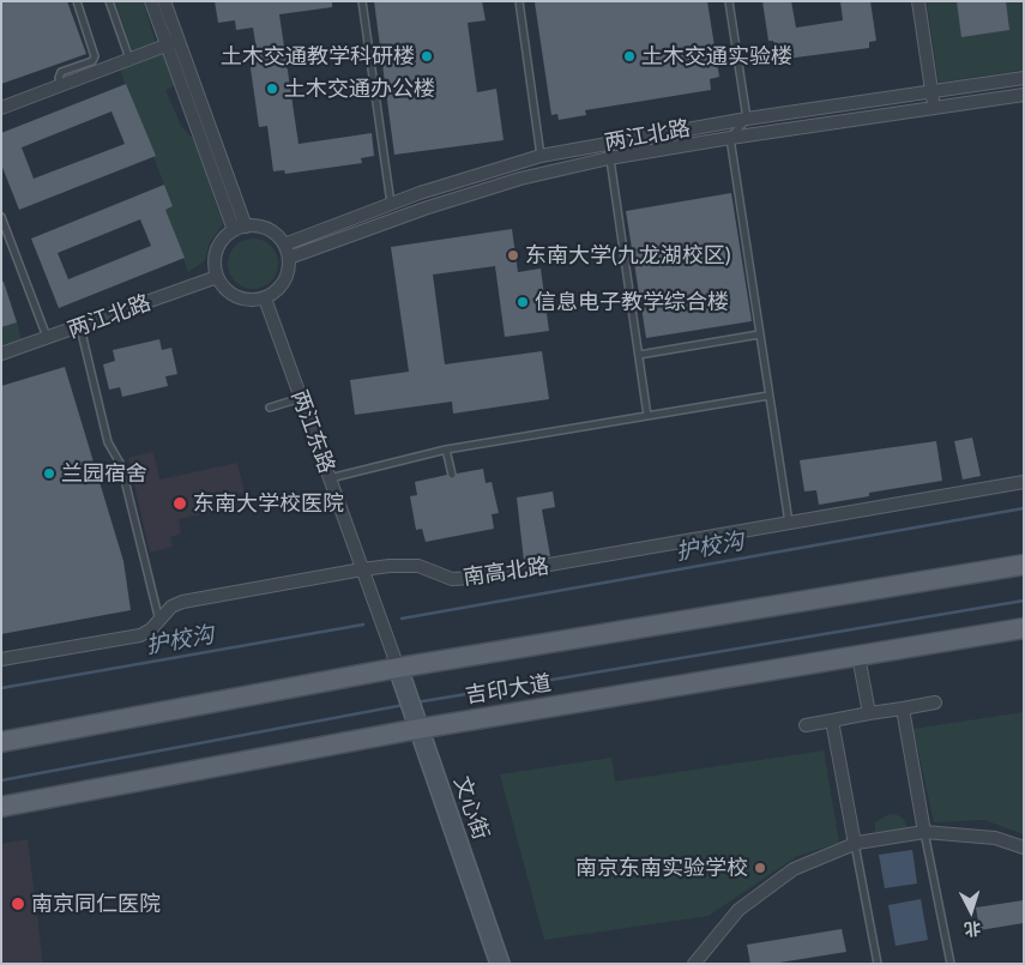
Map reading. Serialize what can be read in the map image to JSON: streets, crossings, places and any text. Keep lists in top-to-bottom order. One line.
{"streets":{"main road":["吉印大道"],"street":["两江北路","两江东路","南高北路","文心街"]},"crossings":[["两江北路","两江东路"],["两江东路","南高北路"],["两江东路","吉印大道"],["两江东路","文心街"],["吉印大道","文心街"]],"water":["护校沟"],"places":["土木交通教学科研楼","土木交通实验楼","土木交通办公楼","东南大学(九龙湖校区)","信息电子教学综合楼","兰园宿舍","东南大学校医院","南京东南实验学校","南京同仁医院"],"north":"bottom"}
